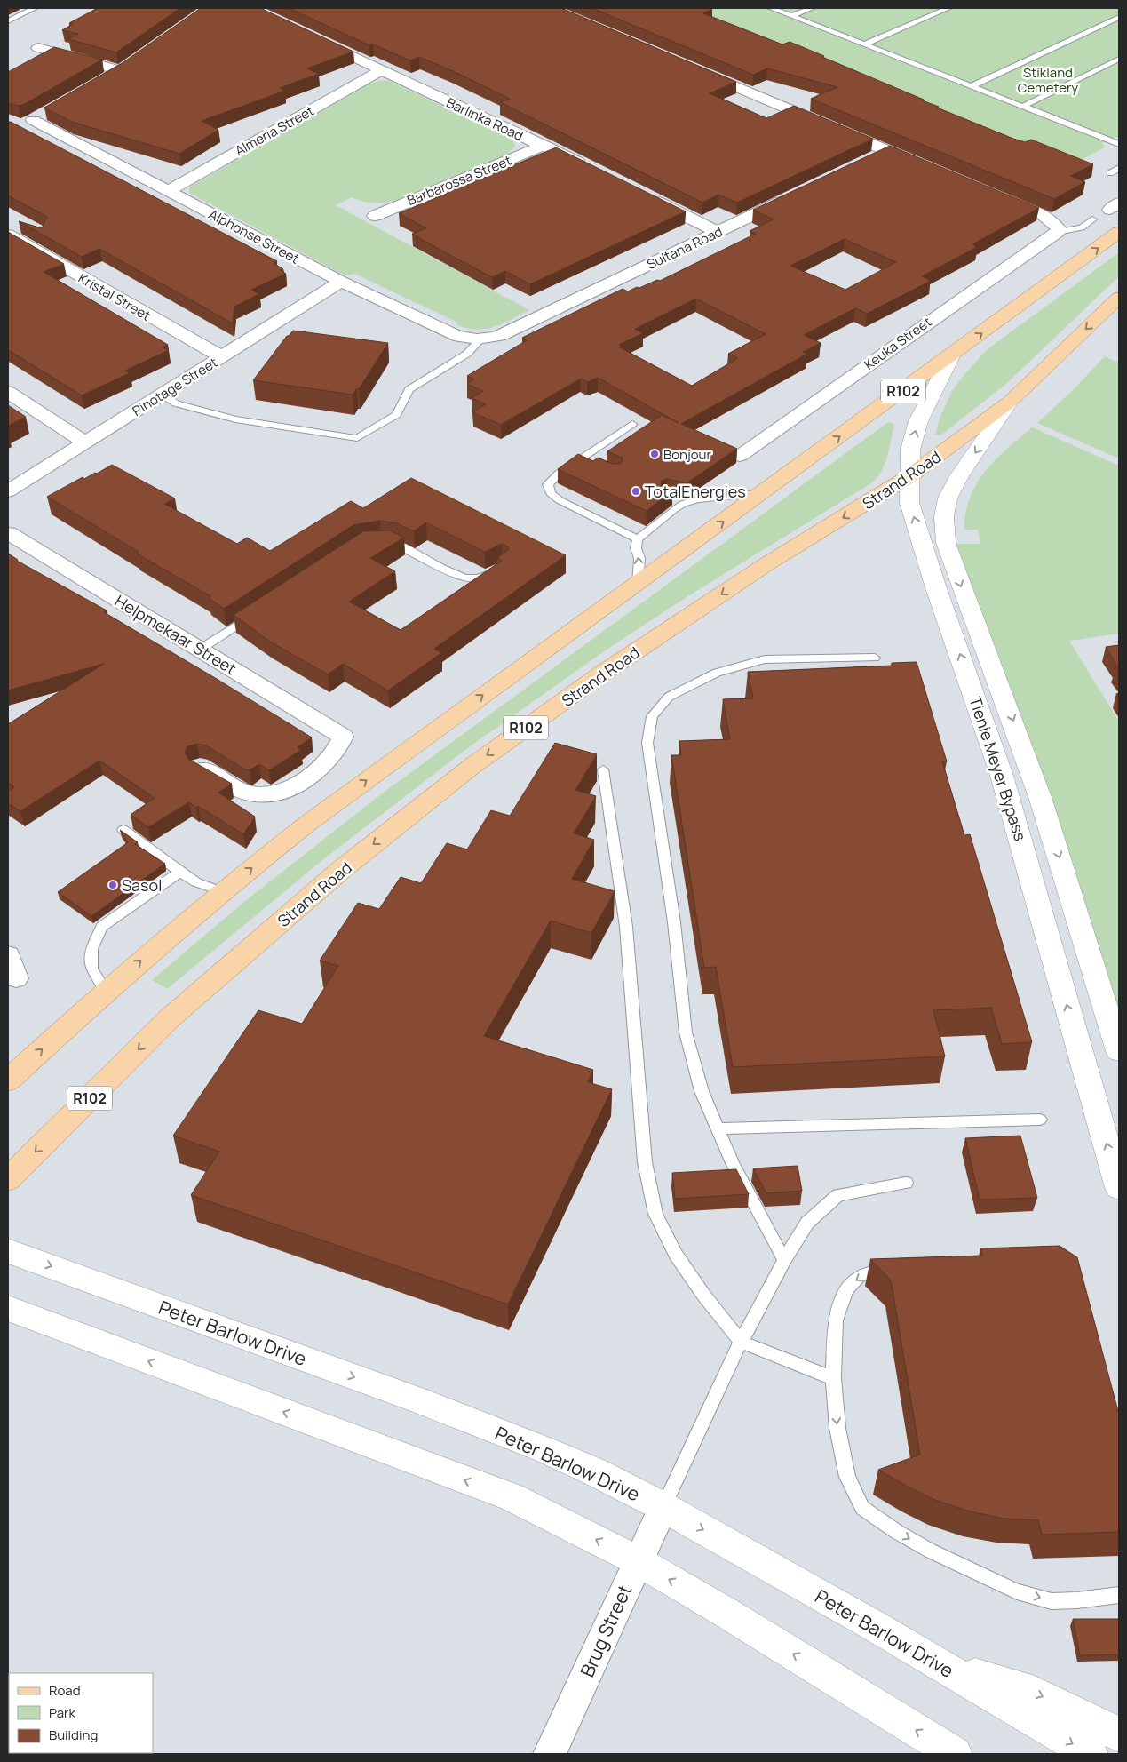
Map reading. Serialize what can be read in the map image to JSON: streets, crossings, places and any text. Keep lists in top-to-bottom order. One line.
{"streets":{"main road":["R102","Strand Road"],"street":["Barlinka Road","Almeria Street","Barbarossa Street","Alphonse Street","Sultana Road","Kristal Street","Keuka Street","Pinotage Street","Helpmekaar Street","Tienie Meyer Bypass","Peter Barlow Drive","Brug Street"]},"crossings":[["Barlinka Road","Almeria Street"],["Barlinka Road","Barbarossa Street"],["Almeria Street","Alphonse Street"],["Alphonse Street","Sultana Road"],["Alphonse Street","Pinotage Street"],["Kristal Street","Pinotage Street"],["R102","Tienie Meyer Bypass"],["Strand Road","Tienie Meyer Bypass"],["Peter Barlow Drive","Brug Street"]],"parks":["Stikland Cemetery"],"places":["Bonjour","TotalEnergies","Sasol"],"legend":["Road","Park","Building"]}
